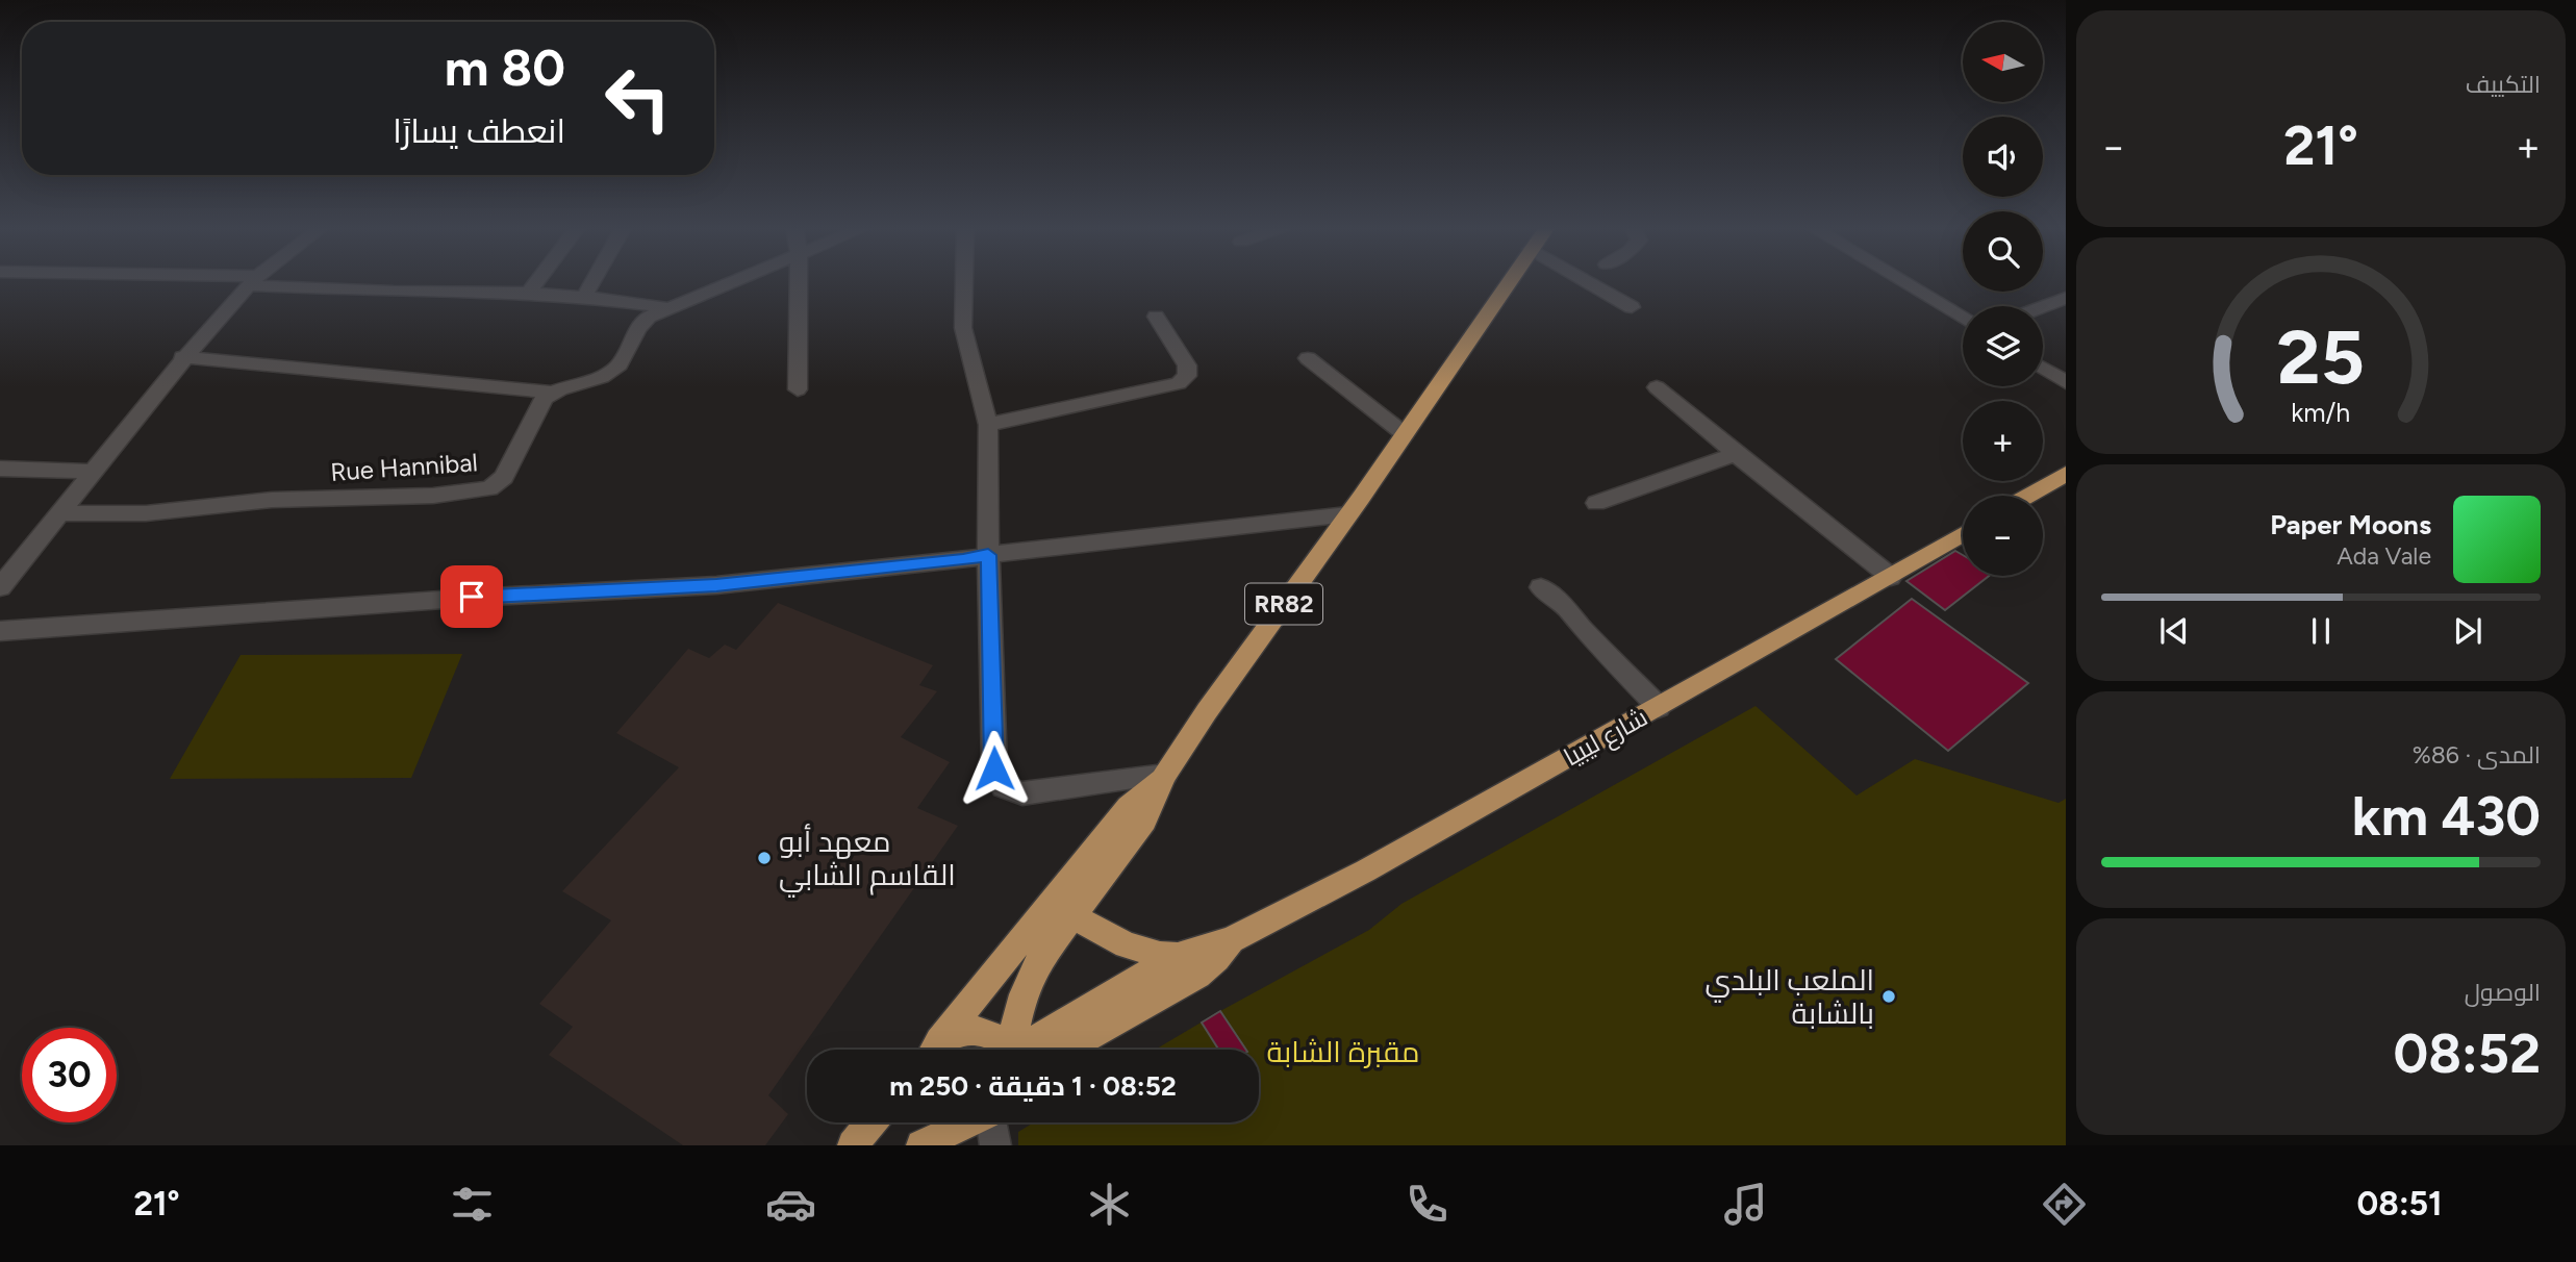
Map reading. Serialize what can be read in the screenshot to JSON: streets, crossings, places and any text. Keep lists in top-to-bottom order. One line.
{"streets":{"main road":["RR82","شارع ليبيا"],"street":["Rue Hannibal"]},"parks":["مقبرة الشابة"],"places":["معهد أبو القاسم الشابي","الملعب البلدي بالشابة"],"north":"left","page":{"tile":["التكييف",["المدى · 86%","430 km"],["الوصول","08:52"]],"map_buttons":["+","−"],"turn":["80 m","انعطف يسارًا"],"heat":["−","21°","+"],"song":["Paper Moons","Ada Vale"],"limit":"30","trip":"08:52 · 1 دقيقة · 250 m","tabs":["08:51","21°"],"gauge":["25","km/h"]}}
